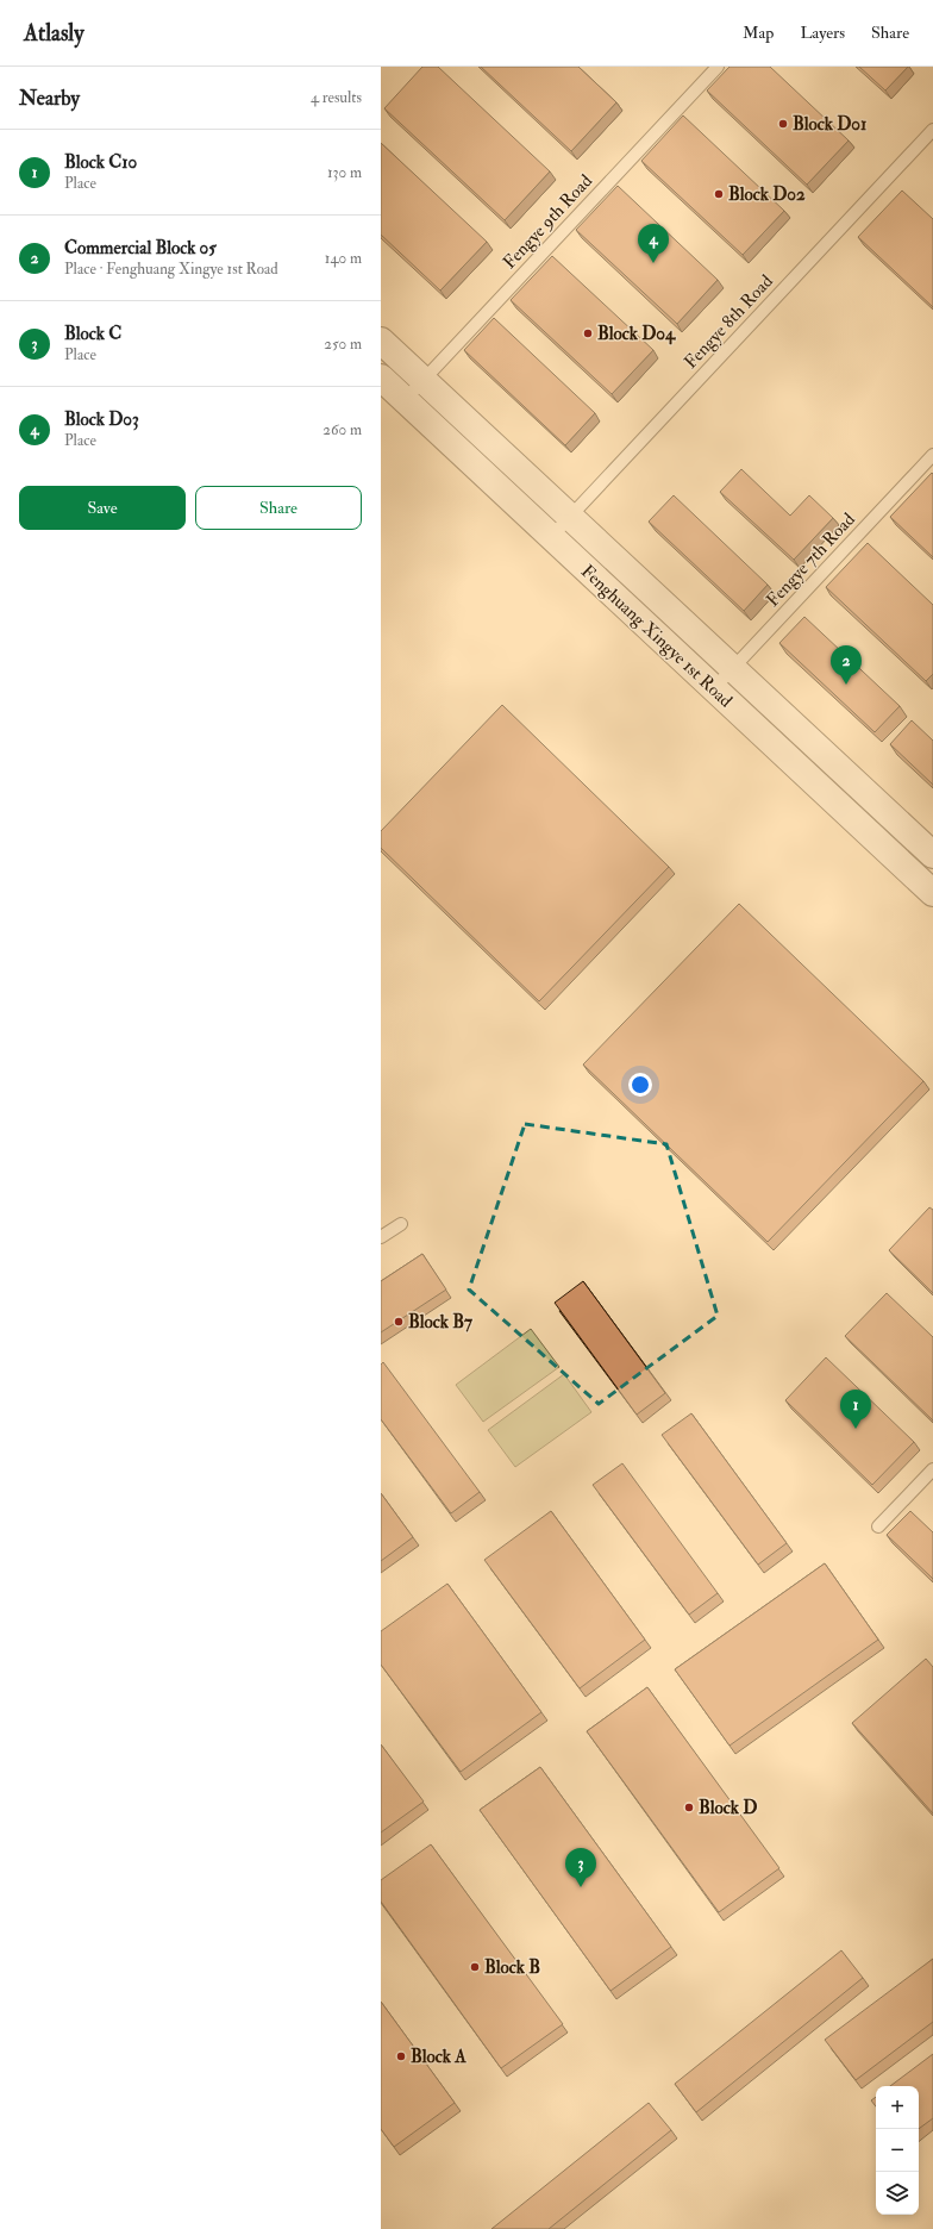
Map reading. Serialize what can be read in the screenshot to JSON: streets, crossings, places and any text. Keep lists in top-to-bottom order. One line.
{"streets":{"street":["Fenghuang Xingye 1st Road"],"lane":["Fengye 9th Road","Fengye 8th Road","Fengye 7th Road"]},"crossings":[["Fengye 9th Road","Fenghuang Xingye 1st Road"],["Fengye 8th Road","Fenghuang Xingye 1st Road"],["Fengye 7th Road","Fenghuang Xingye 1st Road"]],"places":["Block D01","Block D02","Block D04","Block B7","Block D","Block B","Block A"],"page":{"header":"Atlasly","nav":["Map","Layers","Share"],"heading":["Nearby","4 results"],"list":[{"mark":"1","name":"Block C10","note":"Place","value":"130 m"},{"mark":"2","name":"Commercial Block 05","note":"Place · Fenghuang Xingye 1st Road","value":"140 m"},{"mark":"3","name":"Block C","note":"Place","value":"250 m"},{"mark":"4","name":"Block D03","note":"Place","value":"260 m"}],"pins":["4","2","1","3"],"buttons":["Save","Share"],"map_buttons":["+","−"]}}
